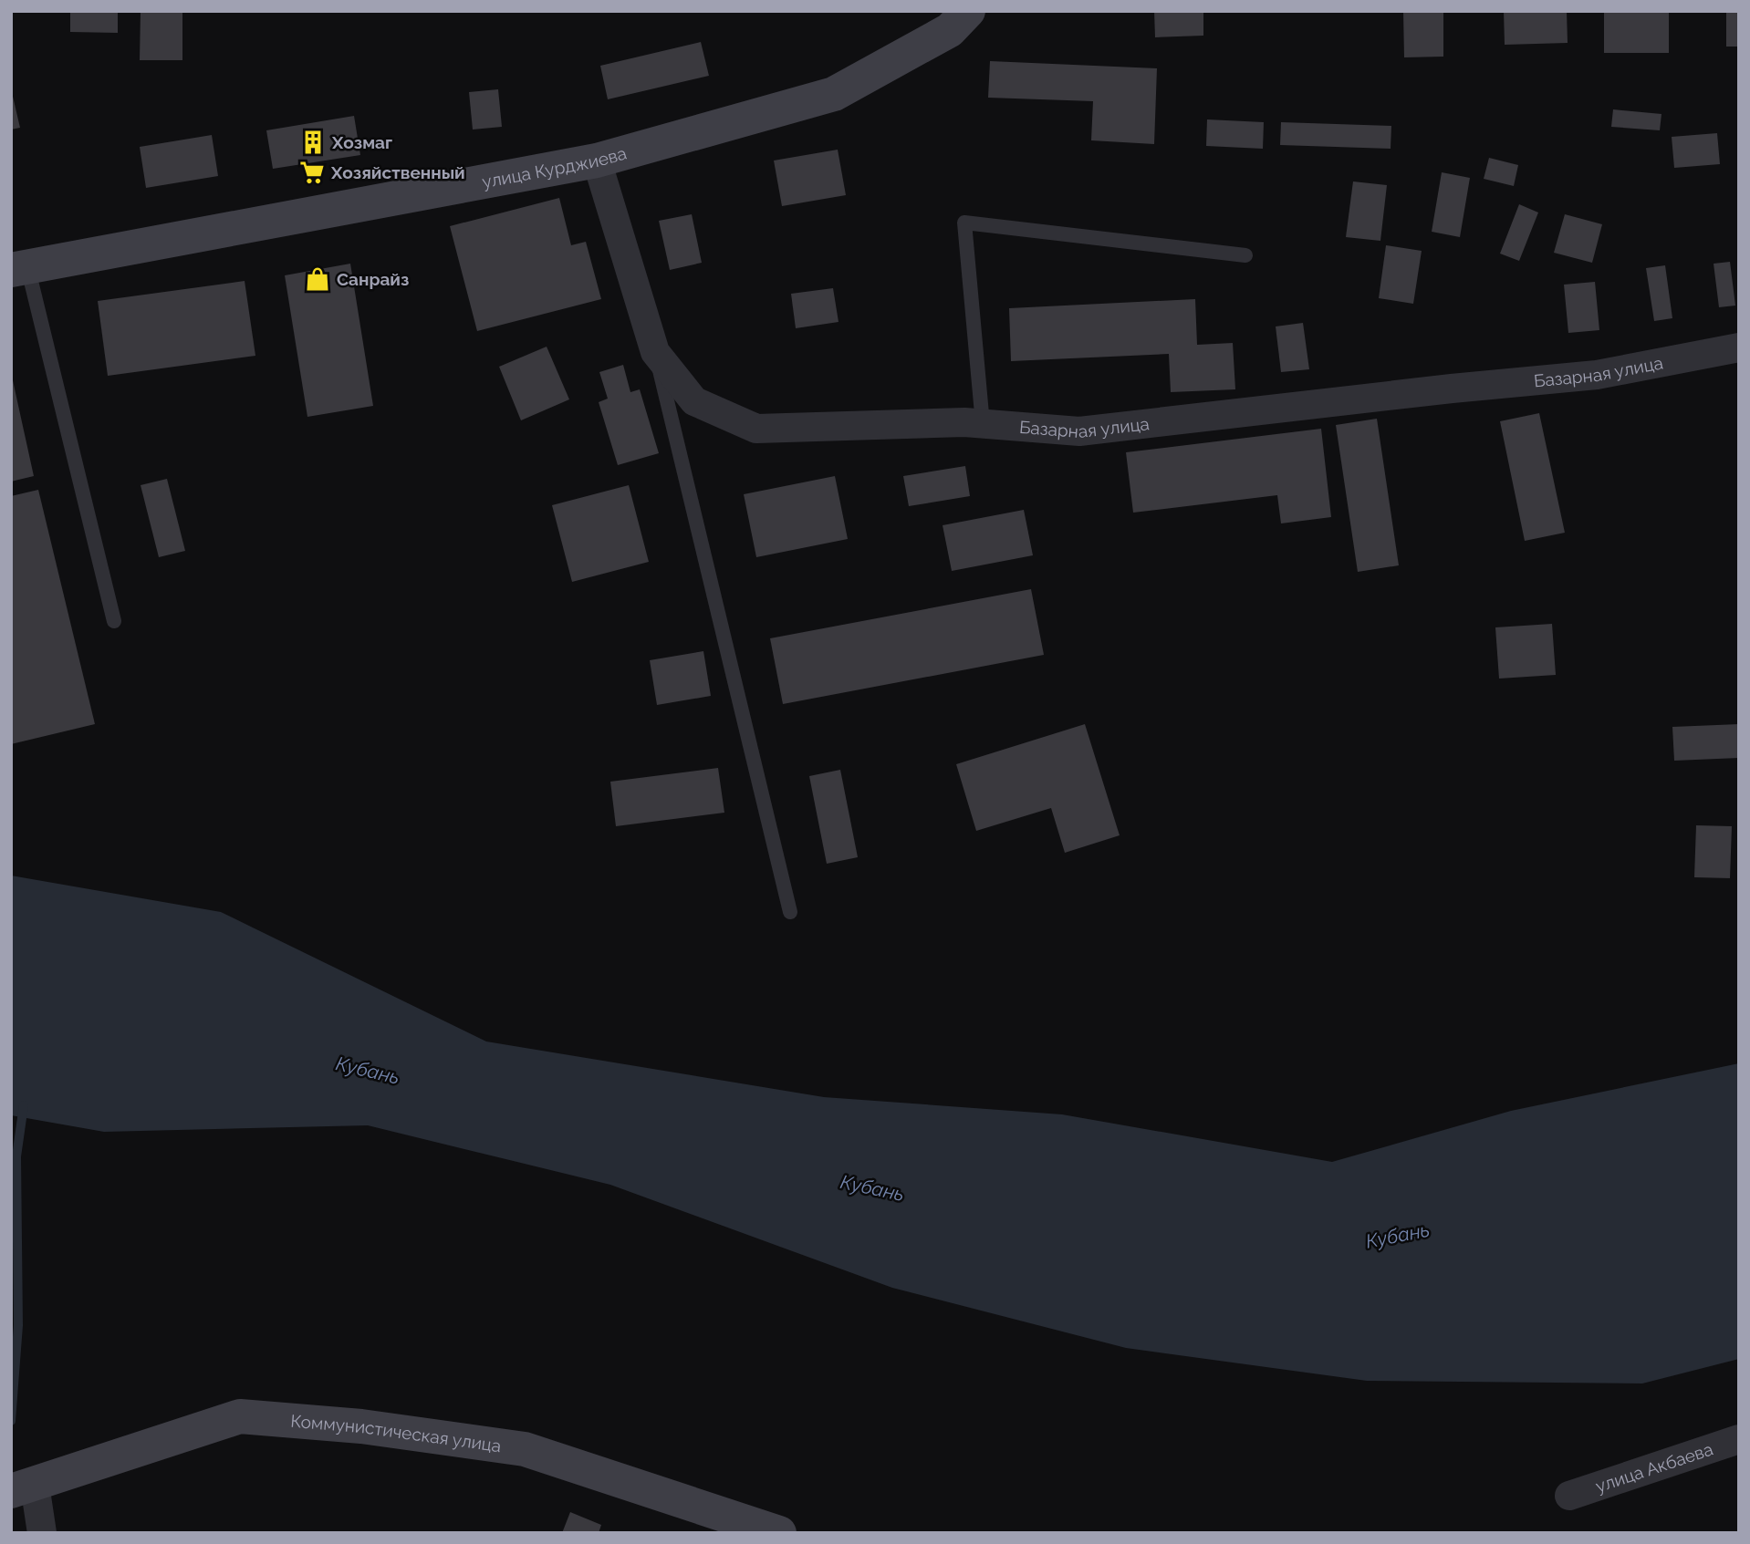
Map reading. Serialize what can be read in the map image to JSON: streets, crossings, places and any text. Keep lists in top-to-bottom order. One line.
{"streets":{"street":["улица Курджиева","Базарная улица","Коммунистическая улица","улица Акбаева"]},"crossings":[["улица Курджиева","Базарная улица"]],"water":["Кубань"],"places":{"building":["Хозмаг"],"supermarket":["Хозяйственный"],"shop":["Санрайз"]}}
